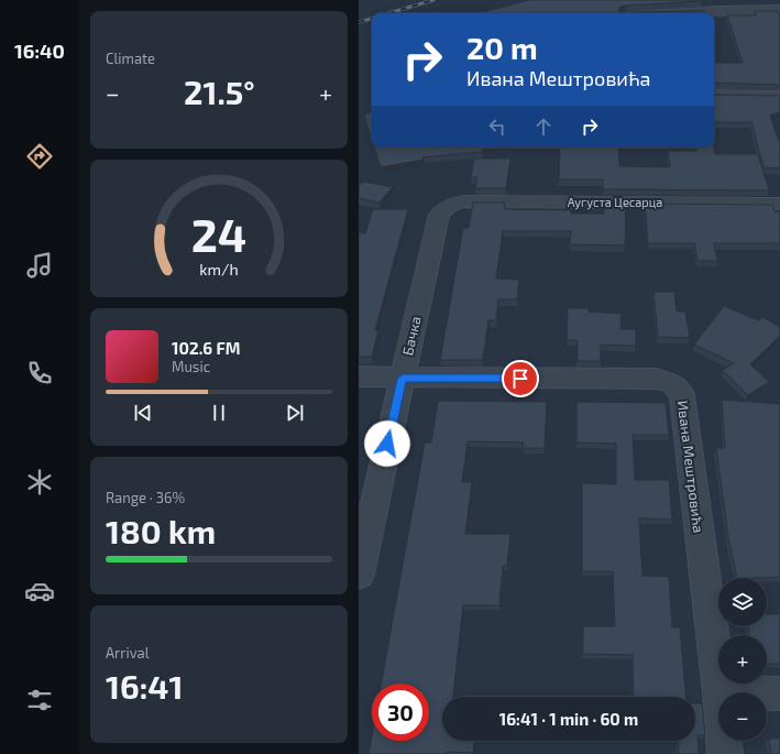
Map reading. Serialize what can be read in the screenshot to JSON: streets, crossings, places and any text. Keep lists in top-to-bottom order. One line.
{"streets":{"street":["Аугуста Цесарца","Бачка","Ивана Мештровића"]},"crossings":[["Аугуста Цесарца","Бачка"],["Бачка","Ивана Мештровића"]],"page":{"tabs":"16:40","tile":["Climate",["Range · 36%","180 km"],["Arrival","16:41"]],"turn":["20 m","Ивана Мештровића"],"heat":["−","21.5°","+"],"song":["102.6 FM","Music"],"map_buttons":["+","−"],"limit":"30","trip":"16:41 · 1 min · 60 m","gauge":["24","km/h"]}}
